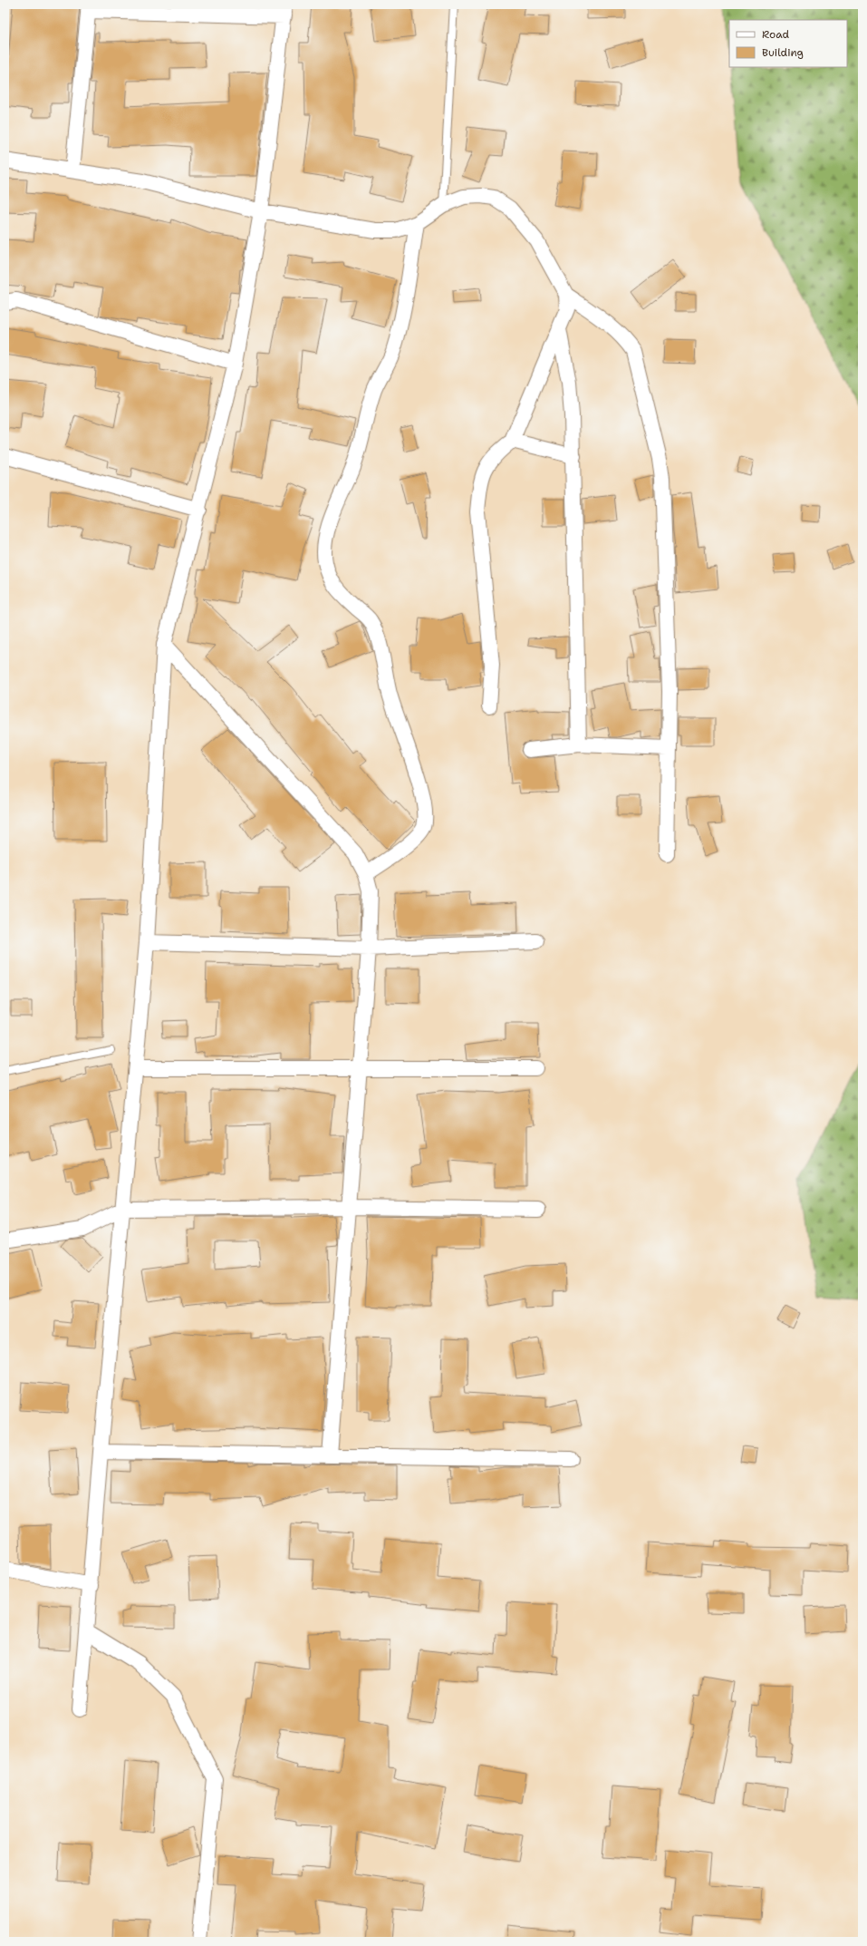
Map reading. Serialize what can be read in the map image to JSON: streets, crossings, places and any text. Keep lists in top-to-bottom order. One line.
{"legend":["Road","Building"]}
